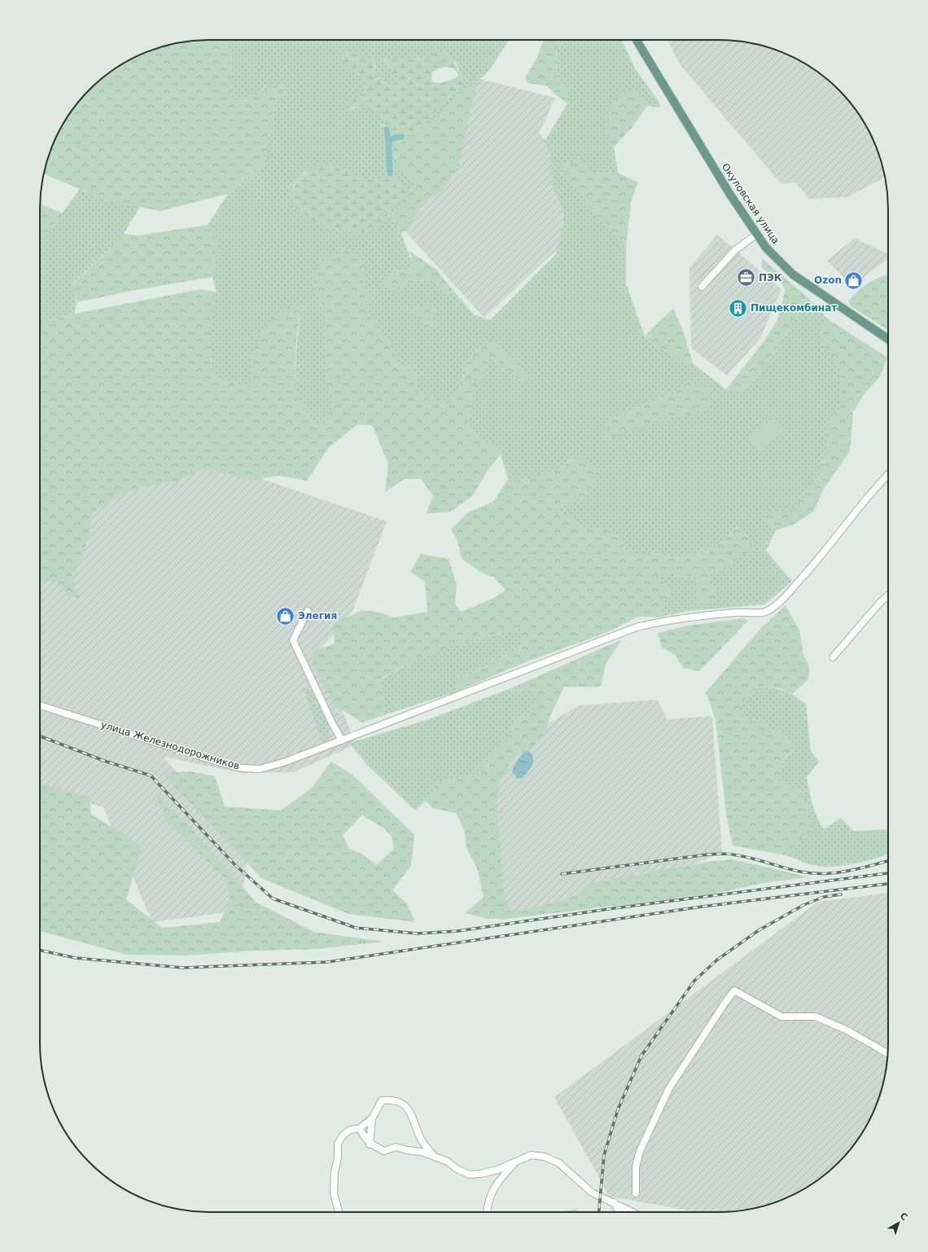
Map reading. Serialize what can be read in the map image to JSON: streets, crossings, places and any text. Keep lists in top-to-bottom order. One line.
{"streets":{"main road":["Окуловская улица"],"street":["улица Железнодорожников"]},"places":{"office":["ПЭК"],"shop":["Ozon","Элегия"],"building":["Пищекомбинат"]},"north":"top right"}
